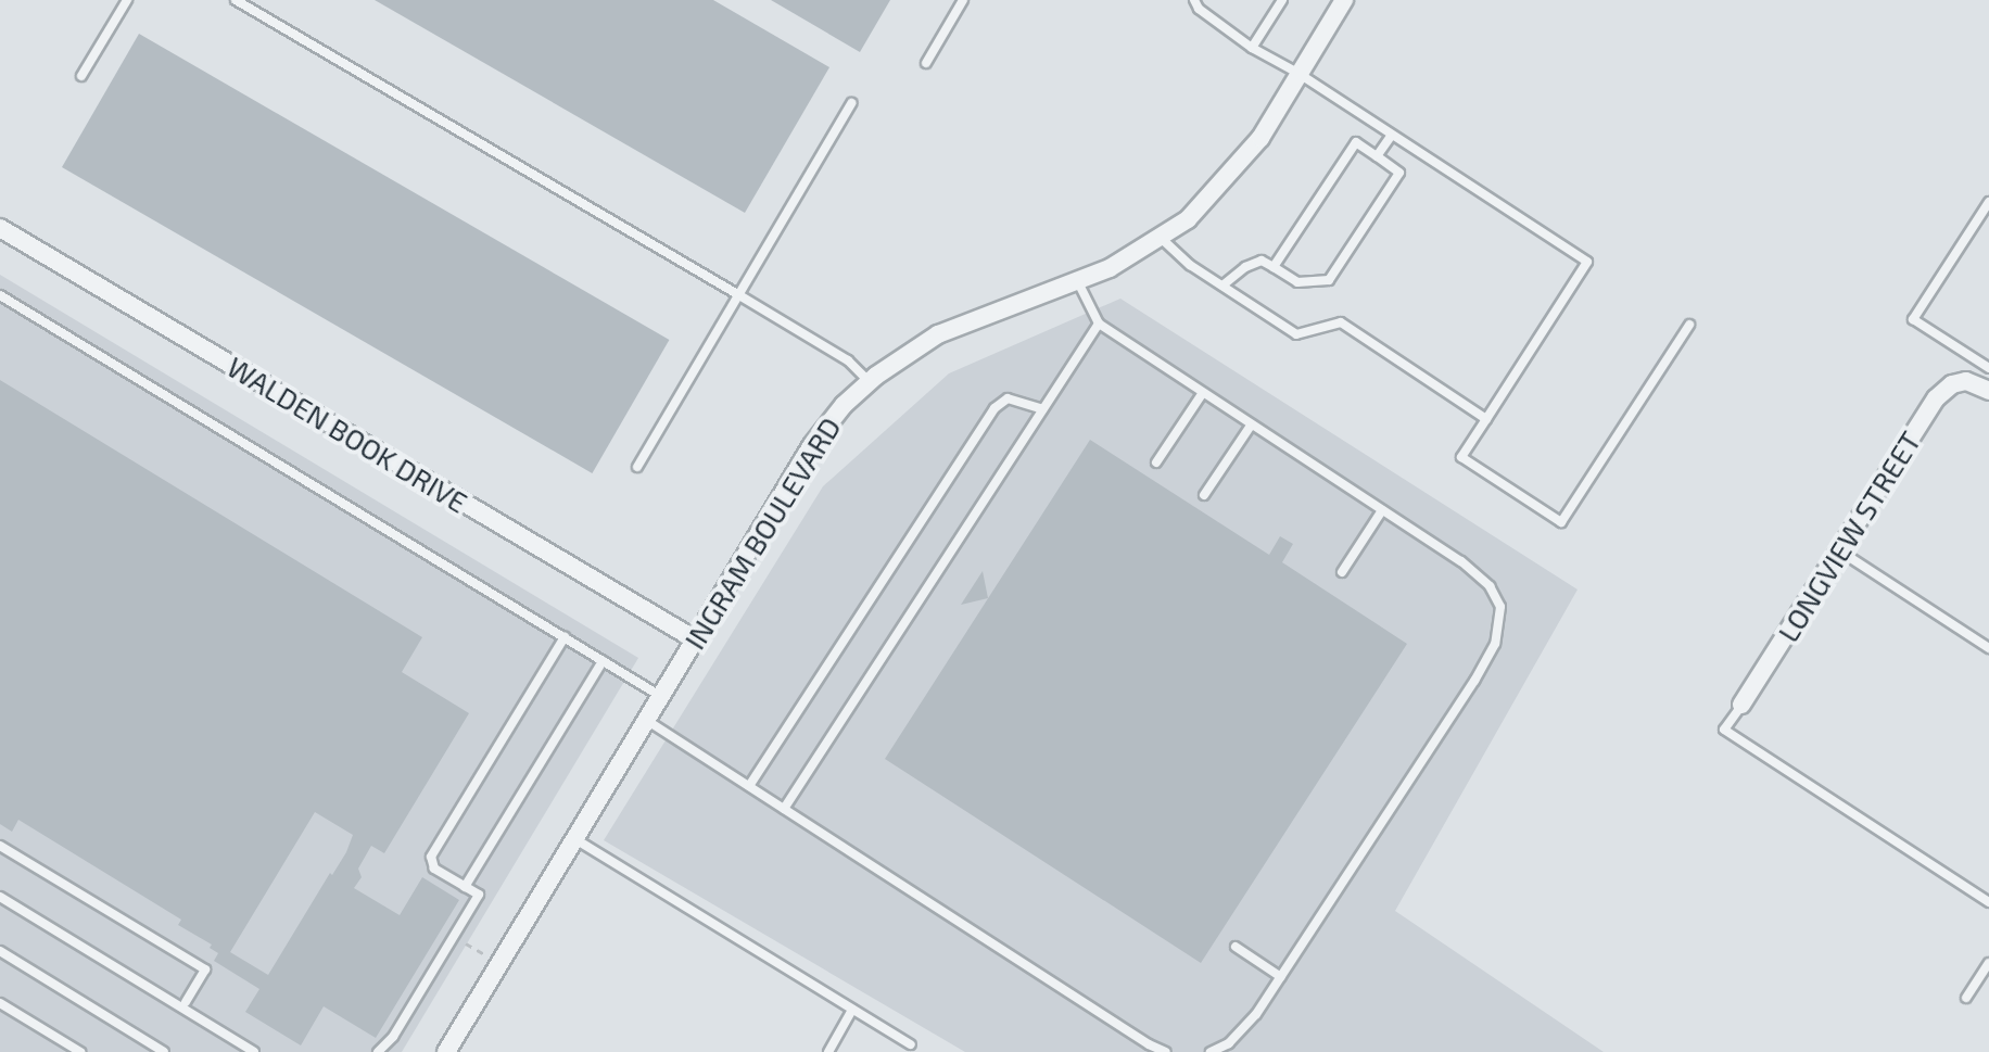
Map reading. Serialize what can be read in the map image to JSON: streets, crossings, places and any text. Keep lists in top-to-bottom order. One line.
{"streets":{"street":["WALDEN BOOK DRIVE","INGRAM BOULEVARD","LONGVIEW STREET"]},"crossings":[["WALDEN BOOK DRIVE","INGRAM BOULEVARD"]]}
